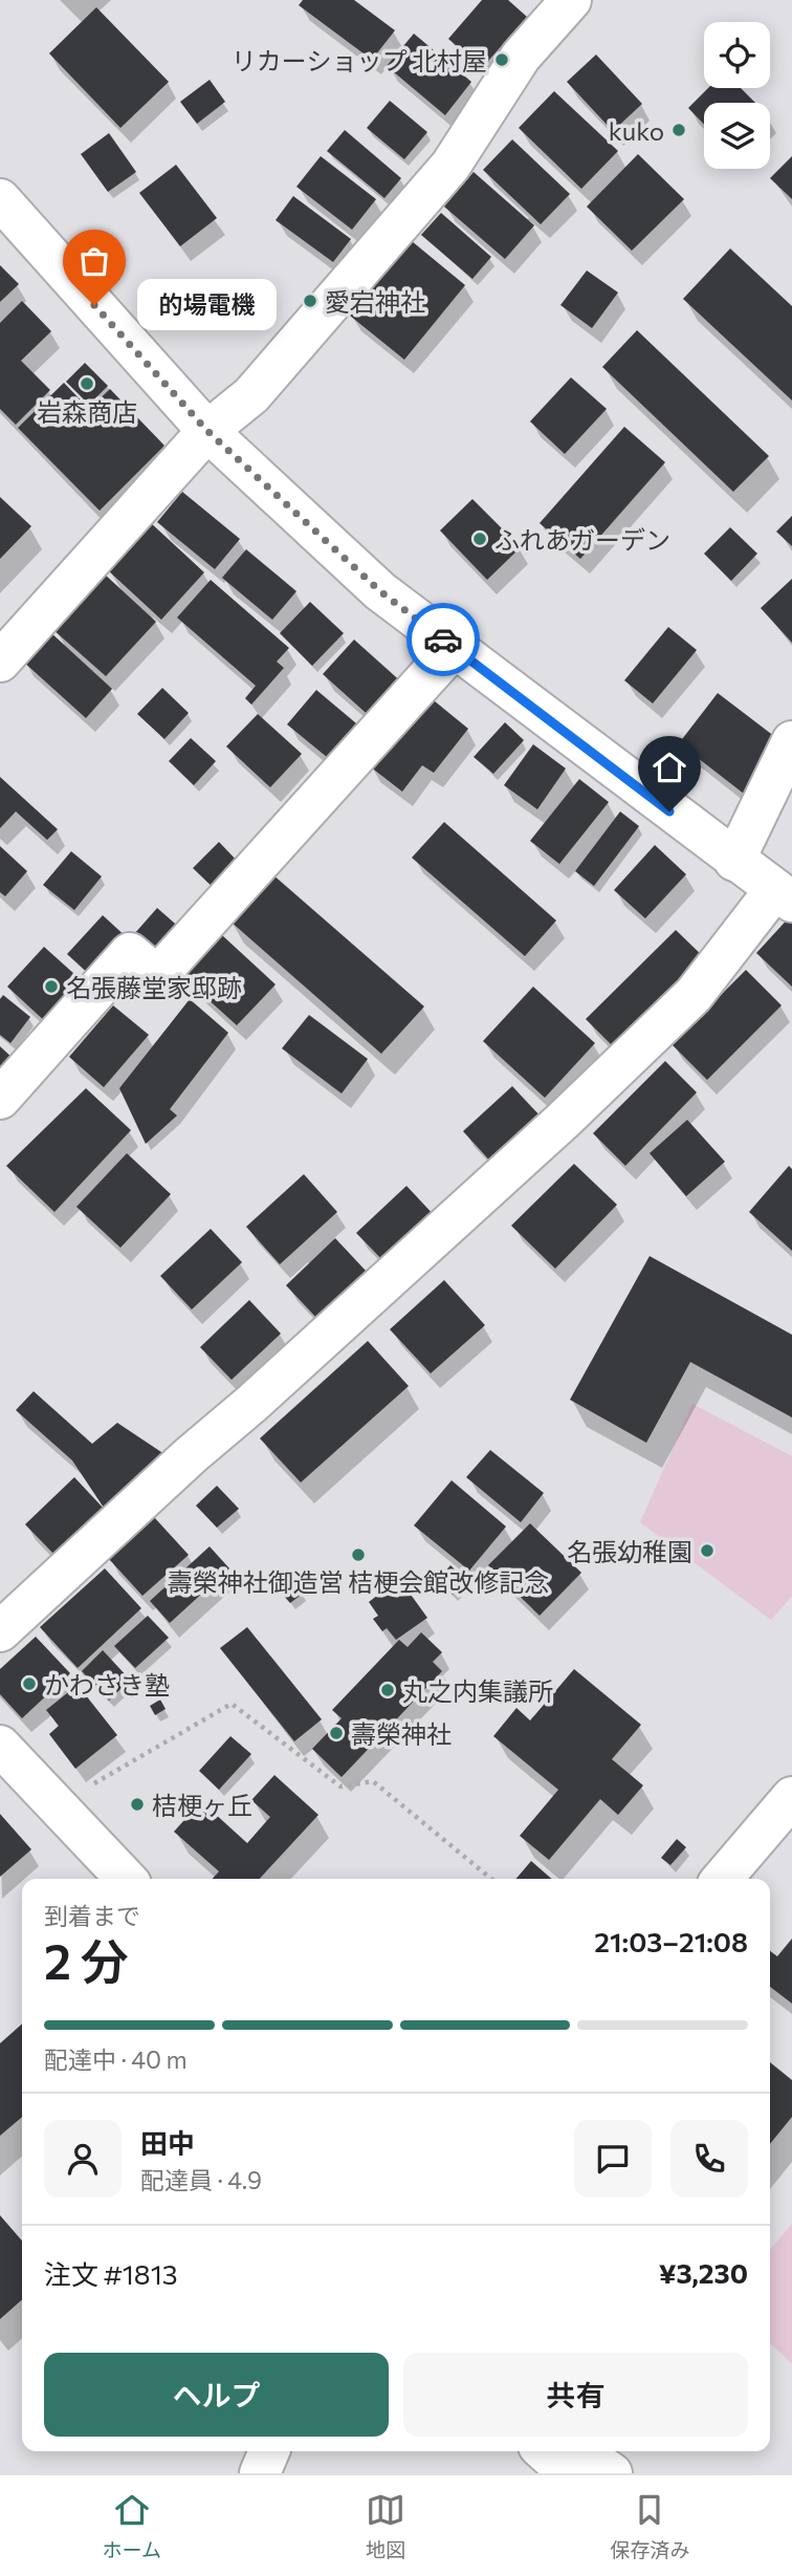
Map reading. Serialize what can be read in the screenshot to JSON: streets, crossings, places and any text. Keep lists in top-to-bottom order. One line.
{"places":["リカーショップ 北村屋","kuko","愛宕神社","的場電機","岩森商店","ふれあガーデン","名張藤堂家邸跡","名張幼稚園","壽榮神社御造営 桔梗会館改修記念","かわさき塾","丸之内集議所","壽榮神社","桔梗ヶ丘"],"page":{"bubble":"的場電機","heading":["2 分","到着まで","21:03–21:08"],"panel":["田中","配達員 · 4.9","注文 #1813","¥3,230"],"bar":"配達中 · 40 m","buttons":["ヘルプ","共有"],"tabs":["ホーム","地図","保存済み"]}}
